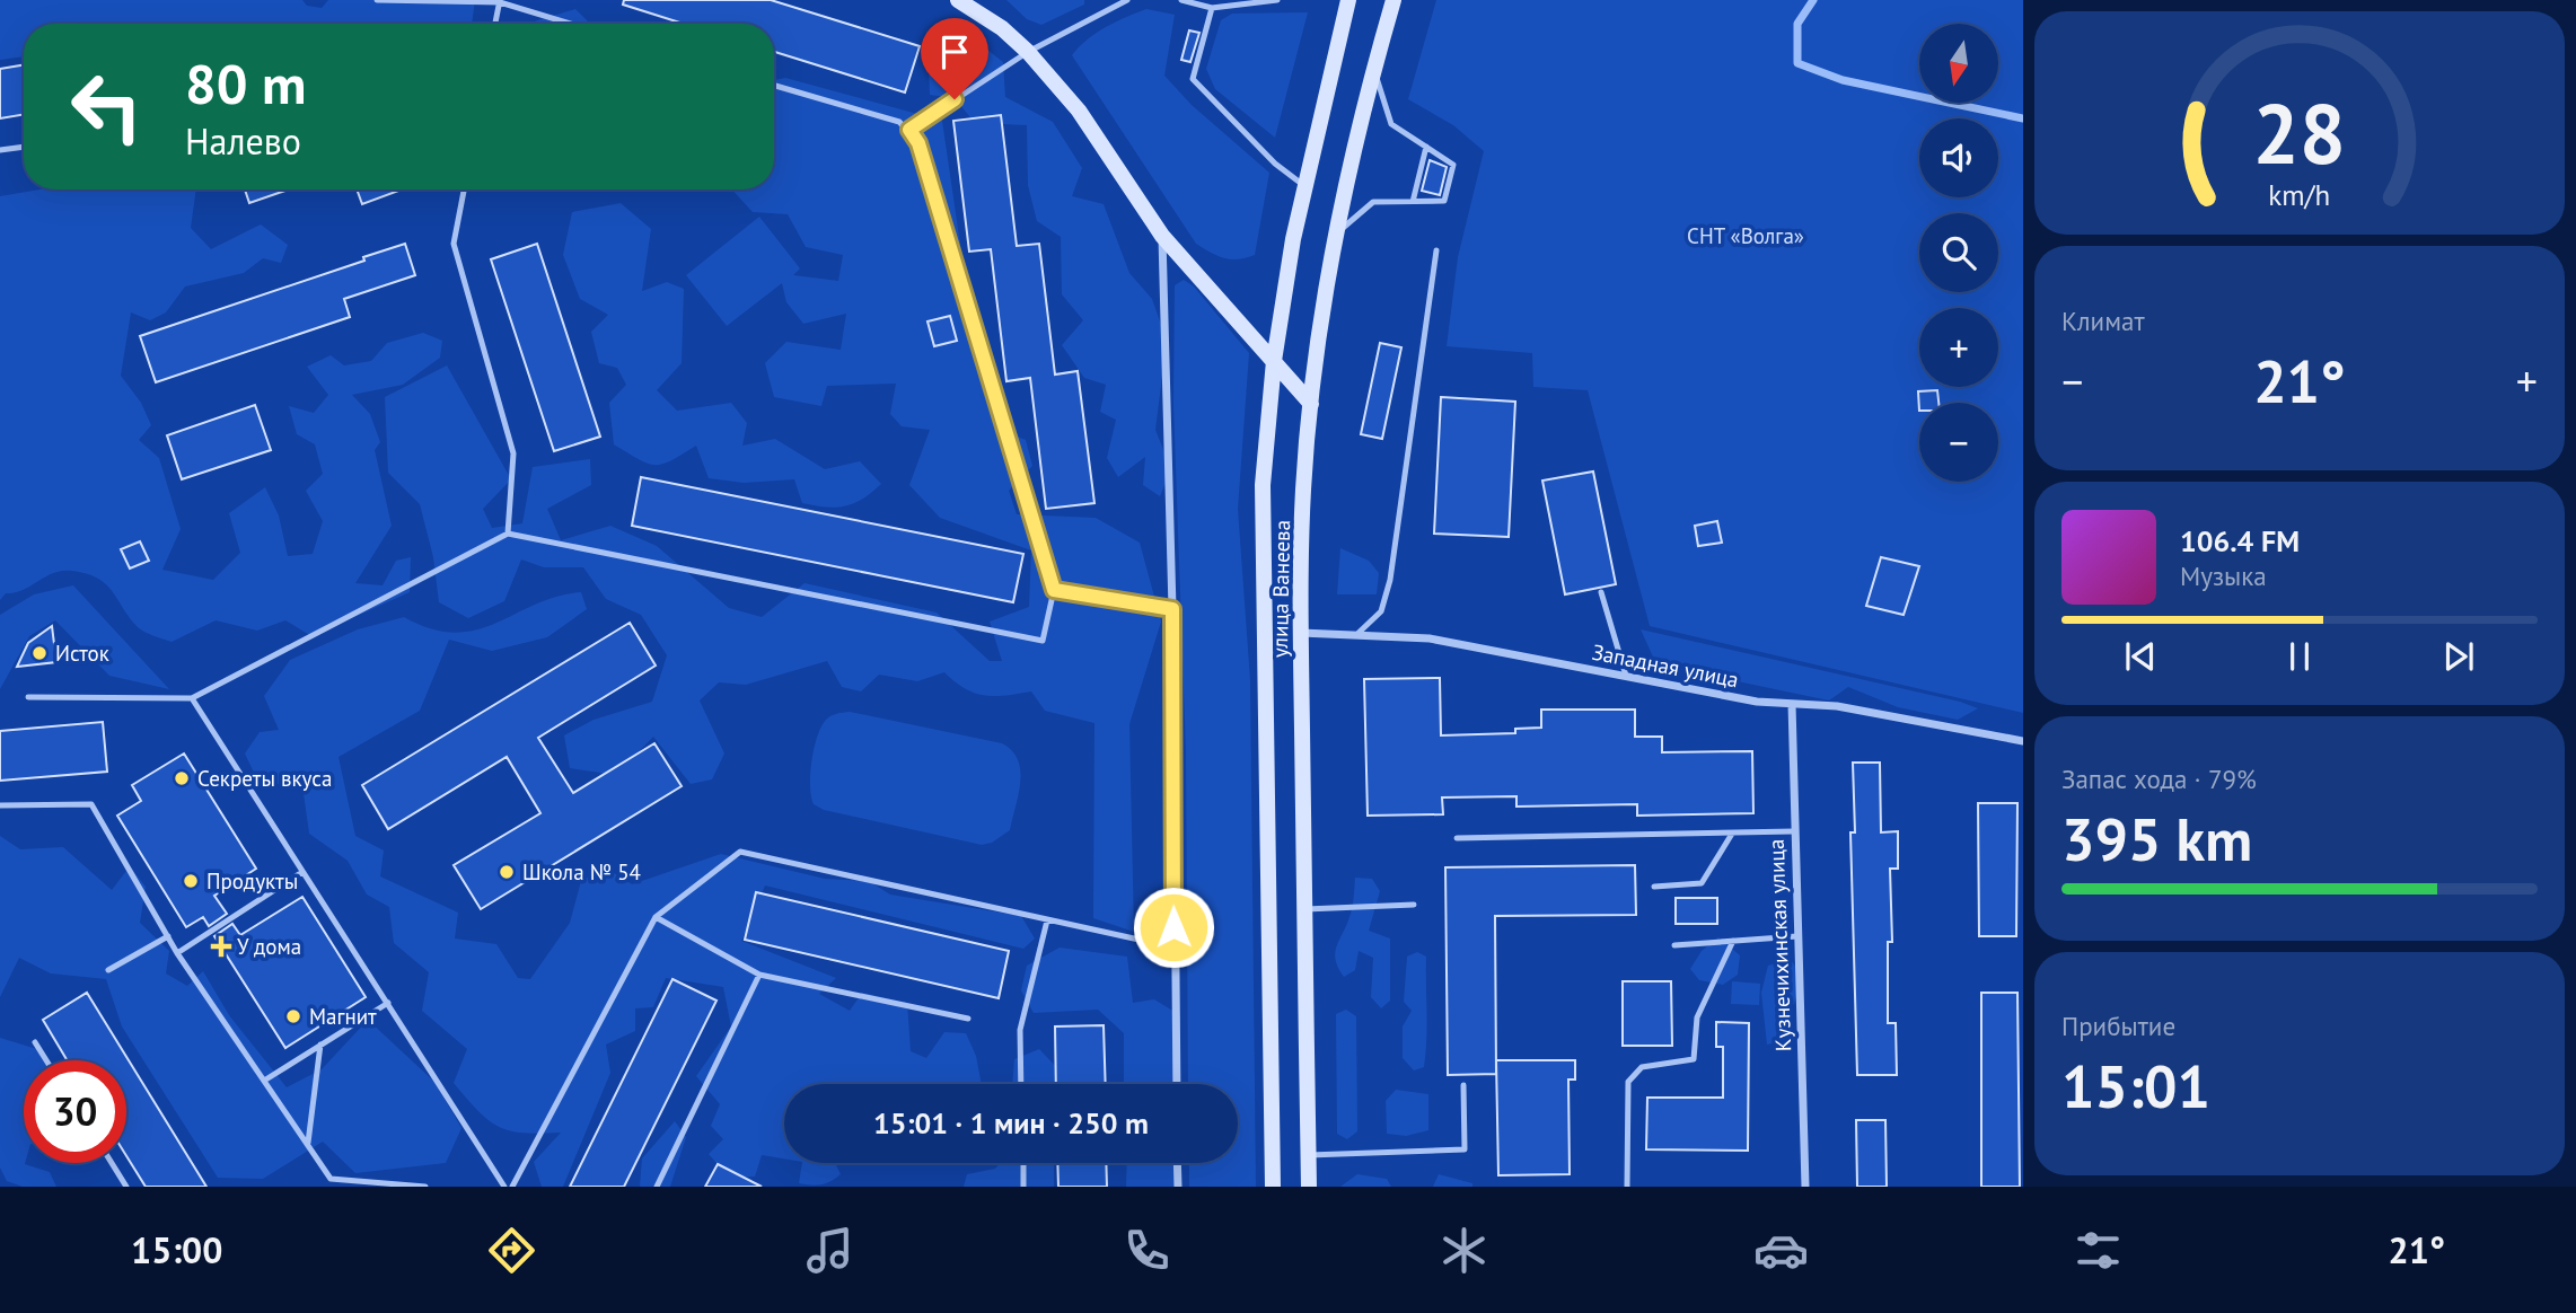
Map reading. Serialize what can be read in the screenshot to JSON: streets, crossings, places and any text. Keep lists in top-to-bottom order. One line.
{"streets":{"main road":["улица Ванеева"],"street":["Западная улица","Кузнечихинская улица"]},"crossings":[["улица Ванеева","Западная улица"],["Западная улица","Кузнечихинская улица"]],"parks":["СНТ «Волга»"],"places":{"other":["Исток","Секреты вкуса","Школа № 54","Продукты","Магнит"],"health":["У дома"]},"north":"bottom","page":{"map_buttons":["+","−"],"turn":["80 m","Налево"],"tile":["Климат",["Запас хода · 79%","395 km"],["Прибытие","15:01"]],"heat":["−","21°","+"],"song":["106.4 FM","Музыка"],"limit":"30","trip":"15:01 · 1 мин · 250 m","tabs":["15:00","21°"],"gauge":["28","km/h"]}}
